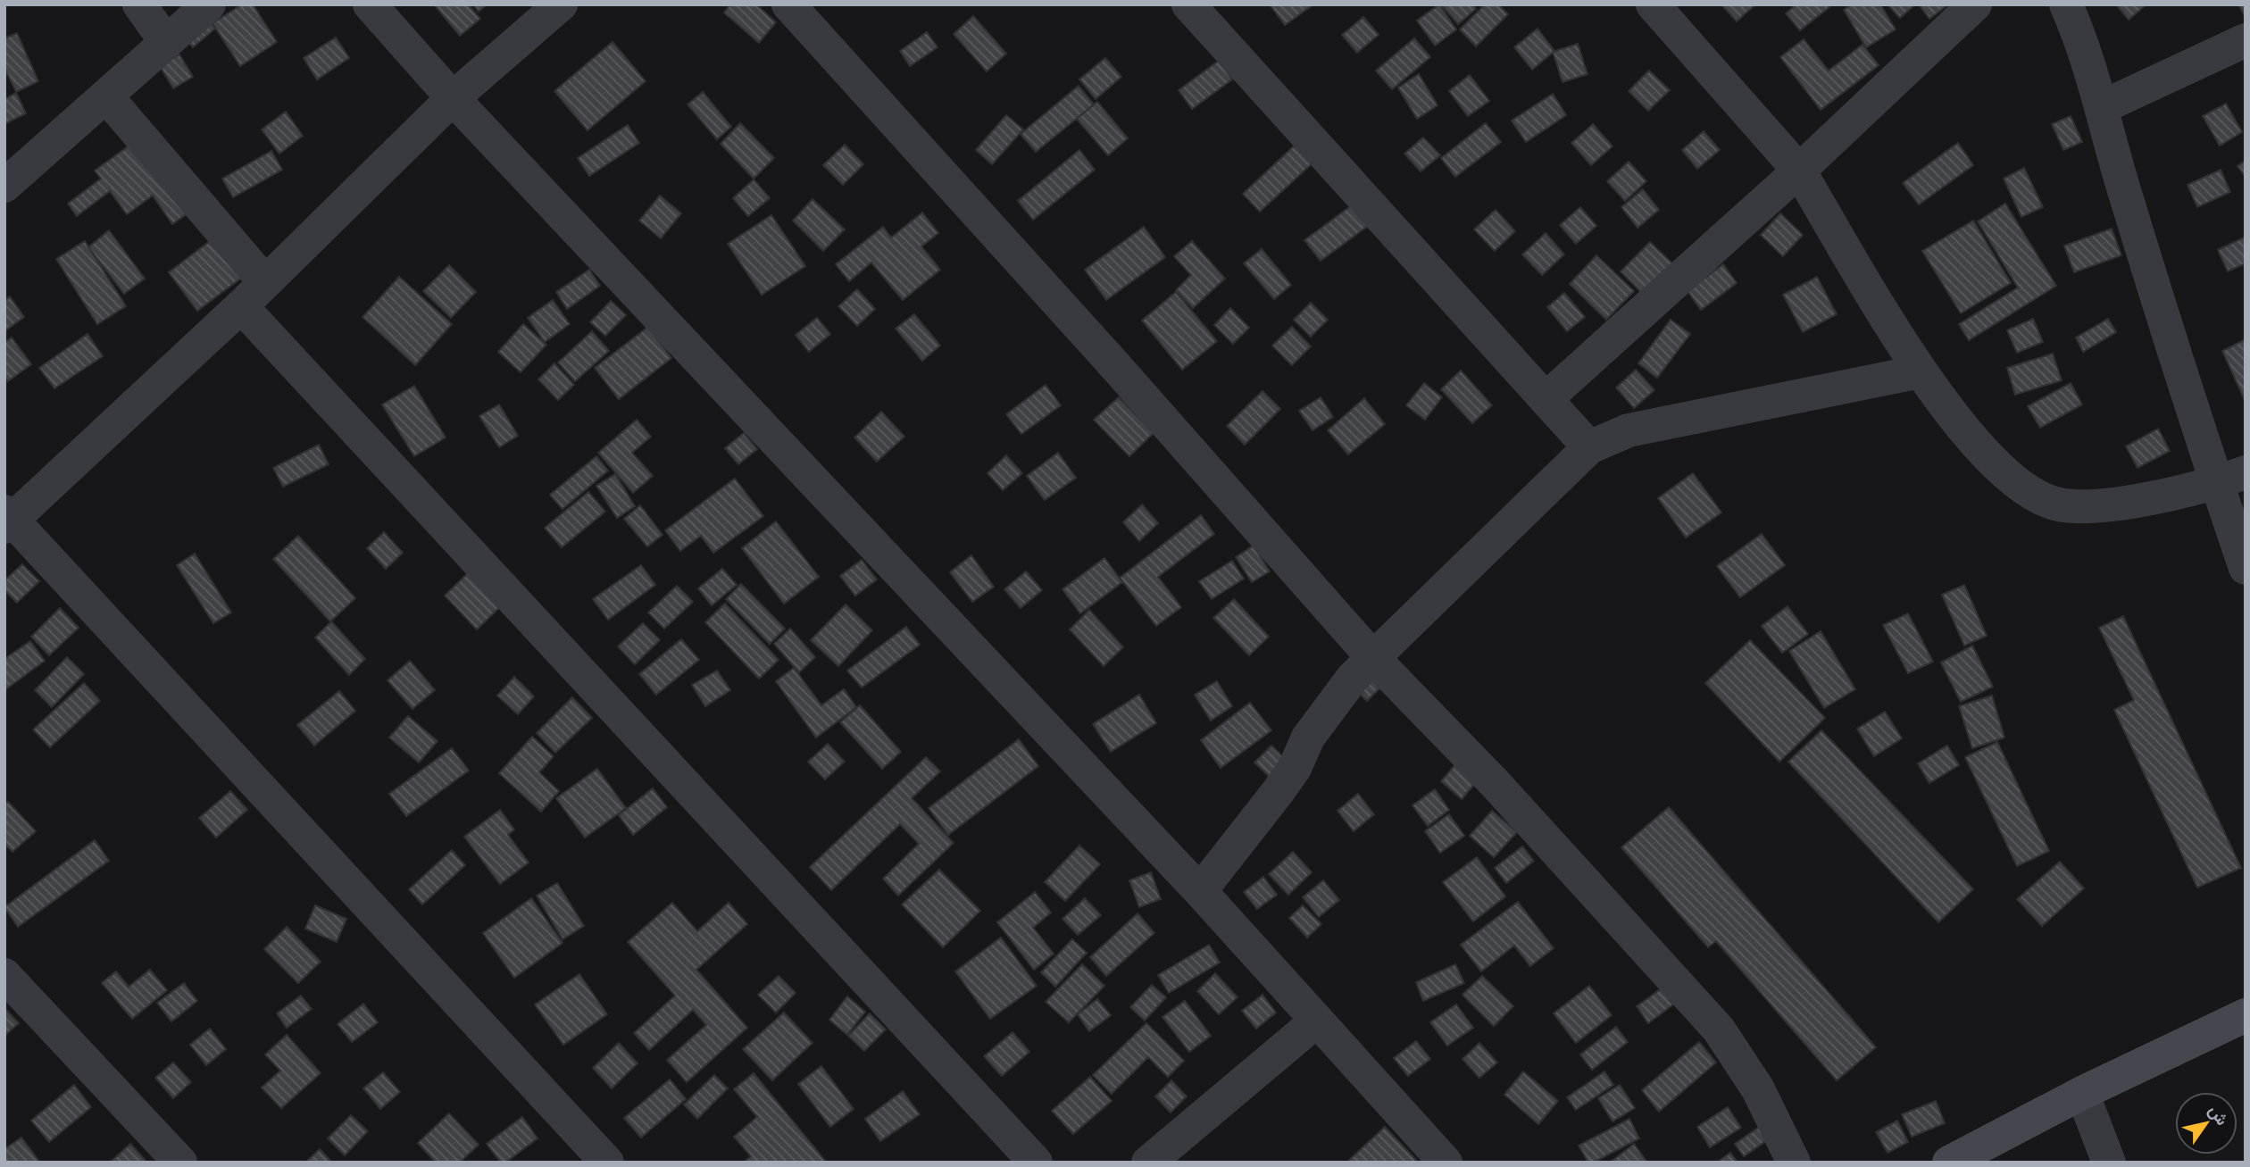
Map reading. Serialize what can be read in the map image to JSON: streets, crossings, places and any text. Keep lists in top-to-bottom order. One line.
{"north":"top right"}
